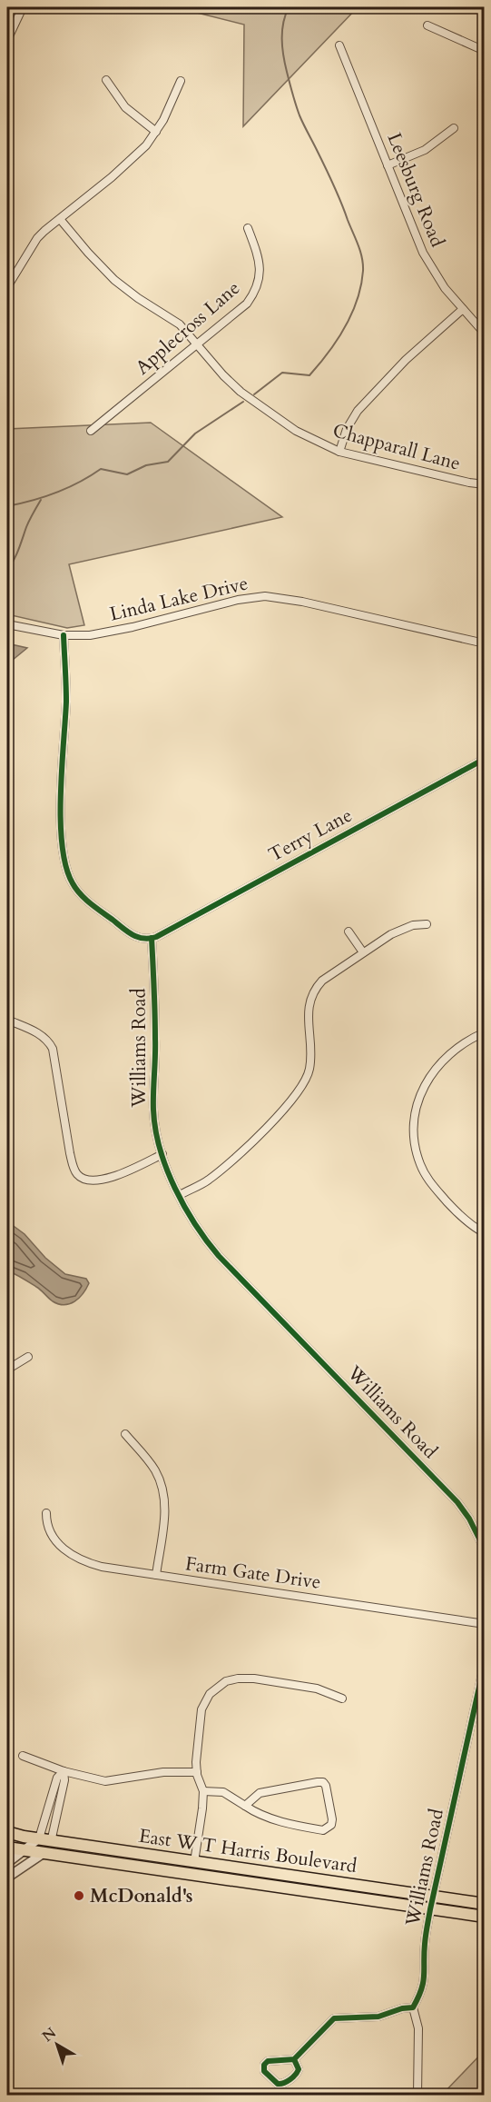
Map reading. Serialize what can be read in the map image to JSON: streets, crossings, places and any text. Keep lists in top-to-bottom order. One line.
{"streets":{"main road":["East W T Harris Boulevard"],"street":["Leesburg Road","Applecross Lane","Chapparall Lane","Linda Lake Drive","Terry Lane","Williams Road","Farm Gate Drive"]},"crossings":[["Applecross Lane","Chapparall Lane"],["Terry Lane","Williams Road"],["Williams Road","East W T Harris Boulevard"]],"places":["McDonald's"],"north":"top left"}
